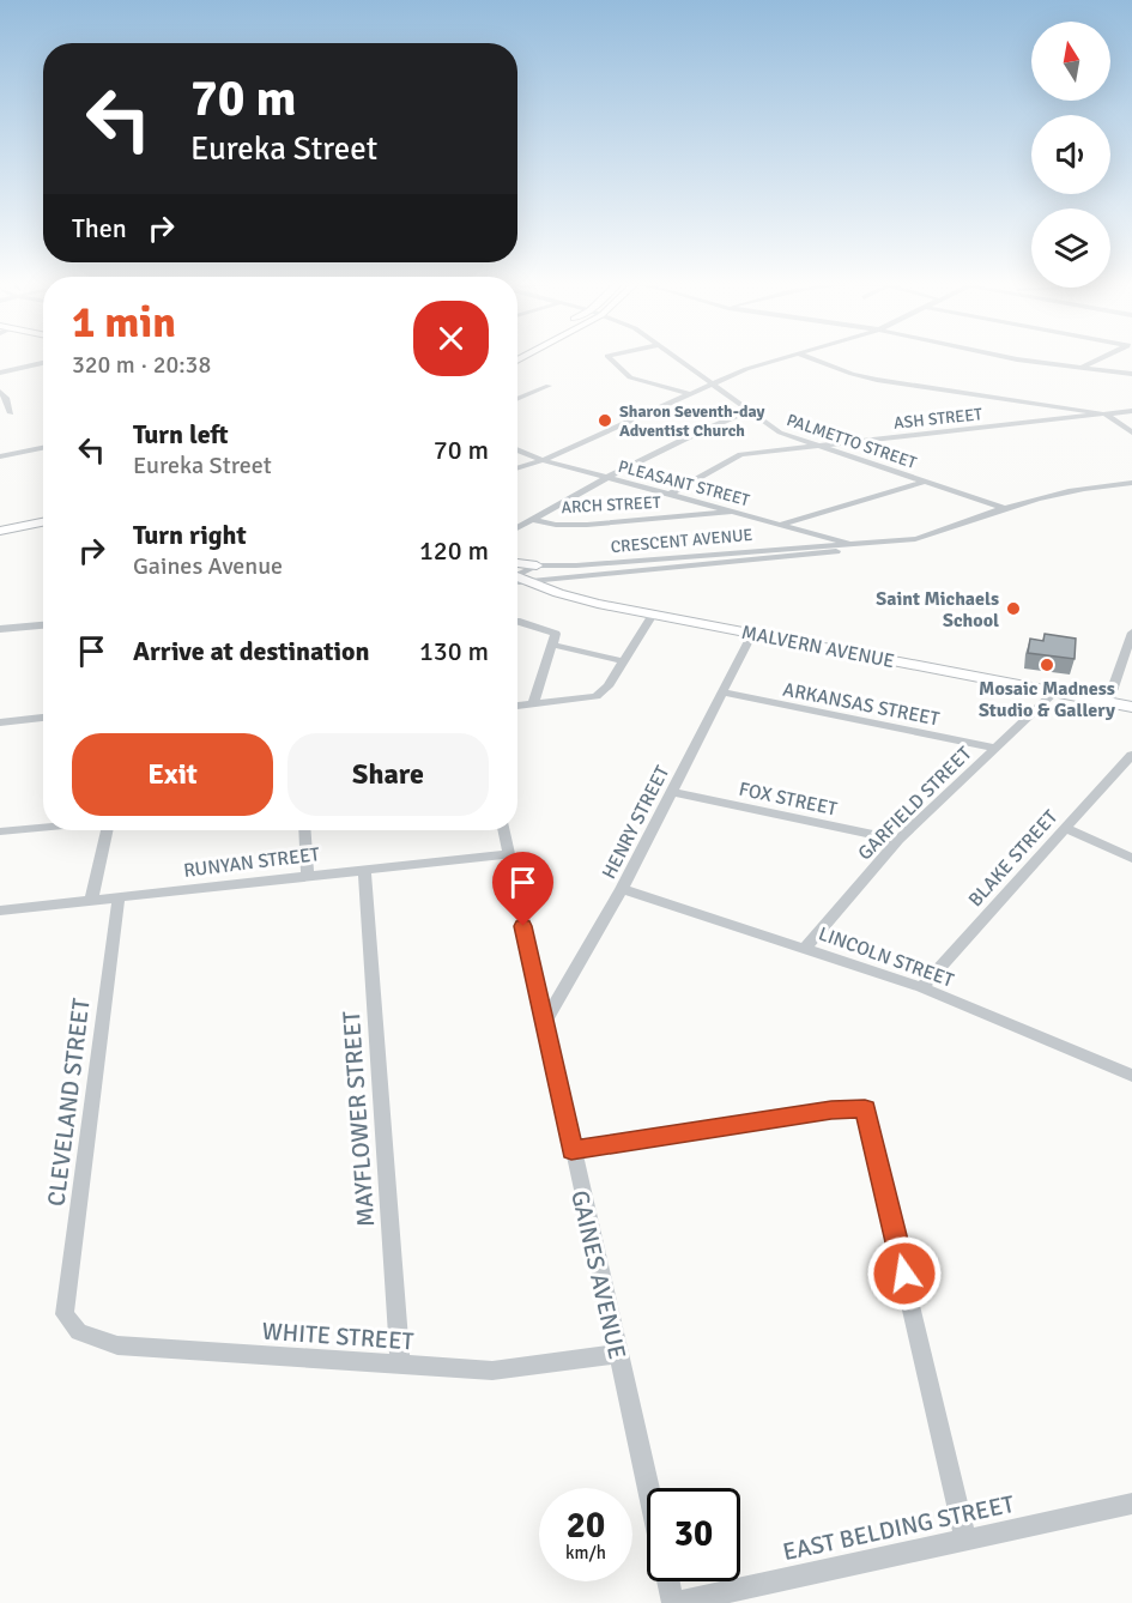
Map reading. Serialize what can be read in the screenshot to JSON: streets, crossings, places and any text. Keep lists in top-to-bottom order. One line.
{"streets":{"main road":["MALVERN AVENUE"],"street":["ASH STREET","PALMETTO STREET","PLEASANT STREET","ARCH STREET","CRESCENT AVENUE","ARKANSAS STREET","FOX STREET","GARFIELD STREET","HENRY STREET","BLAKE STREET","RUNYAN STREET","LINCOLN STREET","CLEVELAND STREET","MAYFLOWER STREET","GAINES AVENUE","WHITE STREET","EAST BELDING STREET"]},"crossings":[["ASH STREET","PALMETTO STREET"],["ASH STREET","PLEASANT STREET"],["PALMETTO STREET","CRESCENT AVENUE"],["PLEASANT STREET","ARCH STREET"],["PLEASANT STREET","CRESCENT AVENUE"],["MALVERN AVENUE","GARFIELD STREET"],["MALVERN AVENUE","HENRY STREET"],["ARKANSAS STREET","GARFIELD STREET"],["ARKANSAS STREET","HENRY STREET"],["FOX STREET","GARFIELD STREET"],["FOX STREET","HENRY STREET"],["GARFIELD STREET","LINCOLN STREET"],["HENRY STREET","LINCOLN STREET"],["HENRY STREET","GAINES AVENUE"],["BLAKE STREET","LINCOLN STREET"],["RUNYAN STREET","CLEVELAND STREET"],["RUNYAN STREET","MAYFLOWER STREET"],["RUNYAN STREET","GAINES AVENUE"],["CLEVELAND STREET","WHITE STREET"],["MAYFLOWER STREET","WHITE STREET"],["GAINES AVENUE","WHITE STREET"]],"places":["Sharon Seventh-day Adventist Church","Saint Michaels School","Mosaic Madness Studio & Gallery"],"north":"top","page":{"turn":["70 m","Eureka Street"],"then":"Then","heading":["1 min","320 m · 20:38"],"list":[{"name":"Turn left","note":"Eureka Street","value":"70 m"},{"name":"Turn right","note":"Gaines Avenue","value":"120 m"},{"name":"Arrive at destination","value":"130 m"}],"buttons":["Exit","Share"],"speed":"20 km/h","limit":"30"}}
